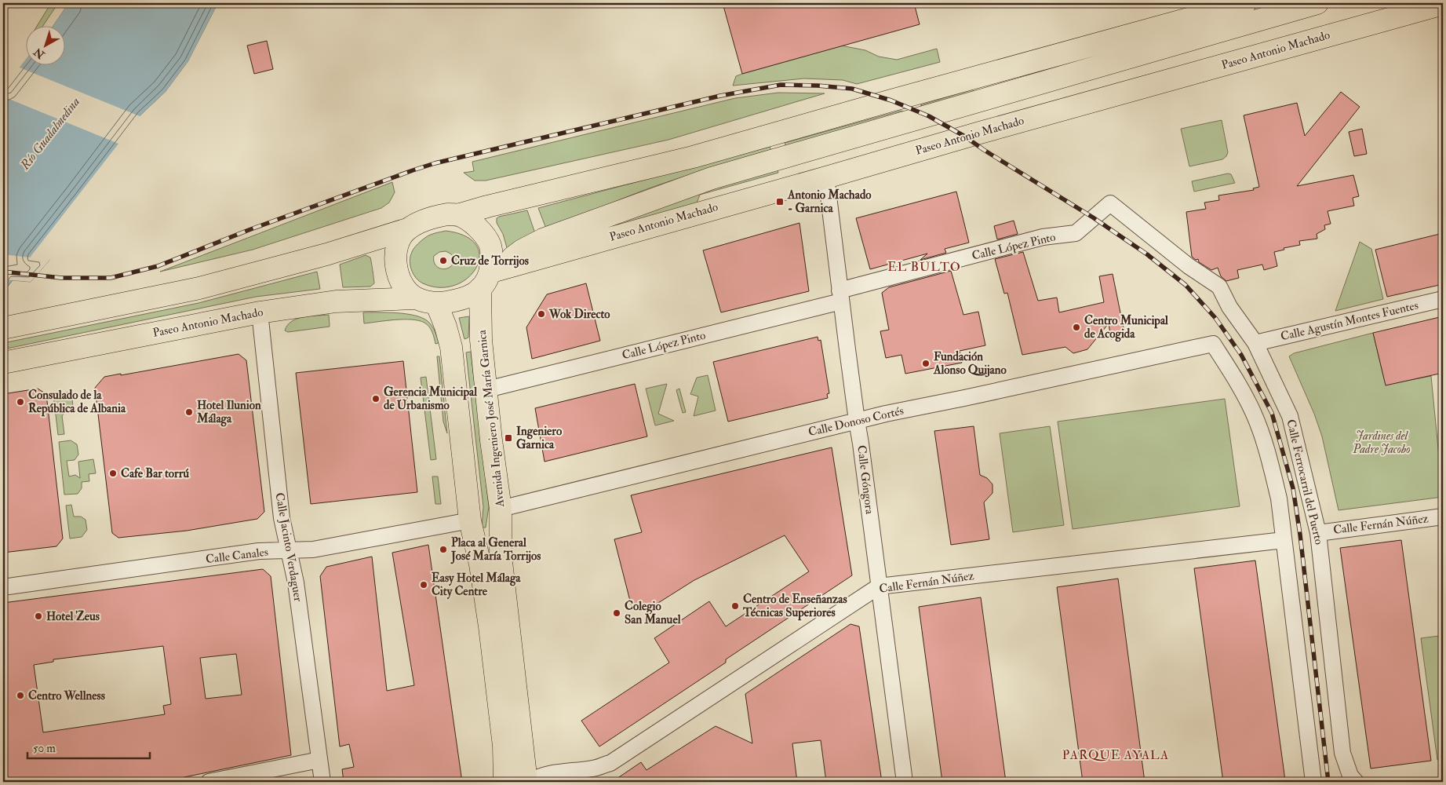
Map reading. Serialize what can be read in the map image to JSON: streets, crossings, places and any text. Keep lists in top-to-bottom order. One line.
{"streets":{"main road":["Paseo Antonio Machado","Avenida Ingeniero José María Garnica"],"street":["Calle López Pinto","Calle Agustín Montes Fuentes","Calle Donoso Cortés","Calle Góngora","Calle Ferrocarril del Puerto","Calle Fernán Núñez","Calle Jacinto Verdaguer","Calle Canales"]},"crossings":[["Paseo Antonio Machado","Avenida Ingeniero José María Garnica"],["Paseo Antonio Machado","Calle Góngora"],["Paseo Antonio Machado","Calle Jacinto Verdaguer"],["Calle López Pinto","Avenida Ingeniero José María Garnica"],["Calle López Pinto","Calle Góngora"],["Calle López Pinto","Calle Ferrocarril del Puerto"],["Calle Agustín Montes Fuentes","Calle Ferrocarril del Puerto"],["Avenida Ingeniero José María Garnica","Calle Donoso Cortés"],["Avenida Ingeniero José María Garnica","Calle Fernán Núñez"],["Calle Donoso Cortés","Calle Góngora"],["Calle Donoso Cortés","Calle Fernán Núñez"],["Calle Góngora","Calle Fernán Núñez"],["Calle Ferrocarril del Puerto","Calle Fernán Núñez"],["Calle Jacinto Verdaguer","Calle Canales"]],"districts":["EL BULTO","PARQUE AYALA"],"water":["Río Guadalmedina"],"parks":["Jardines del Padre Jacobo"],"places":{"transit":["Antonio Machado - Garnica","Ingeniero Garnica"],"other":["Cruz de Torrijos","Wok Directo","Centro Municipal de Acogida","Fundación Alonso Quijano","Gerencia Municipal de Urbanismo","Consulado de la República de Albania","Hotel Ilunion Málaga","Cafe Bar torrú","Placa al General José María Torrijos","Easy Hotel Málaga City Centre","Centro de Enseñanzas Técnicas Superiores","Colegio San Manuel","Hotel Zeus","Centro Wellness"]},"scale_bar":"50 m","north":"bottom left"}
